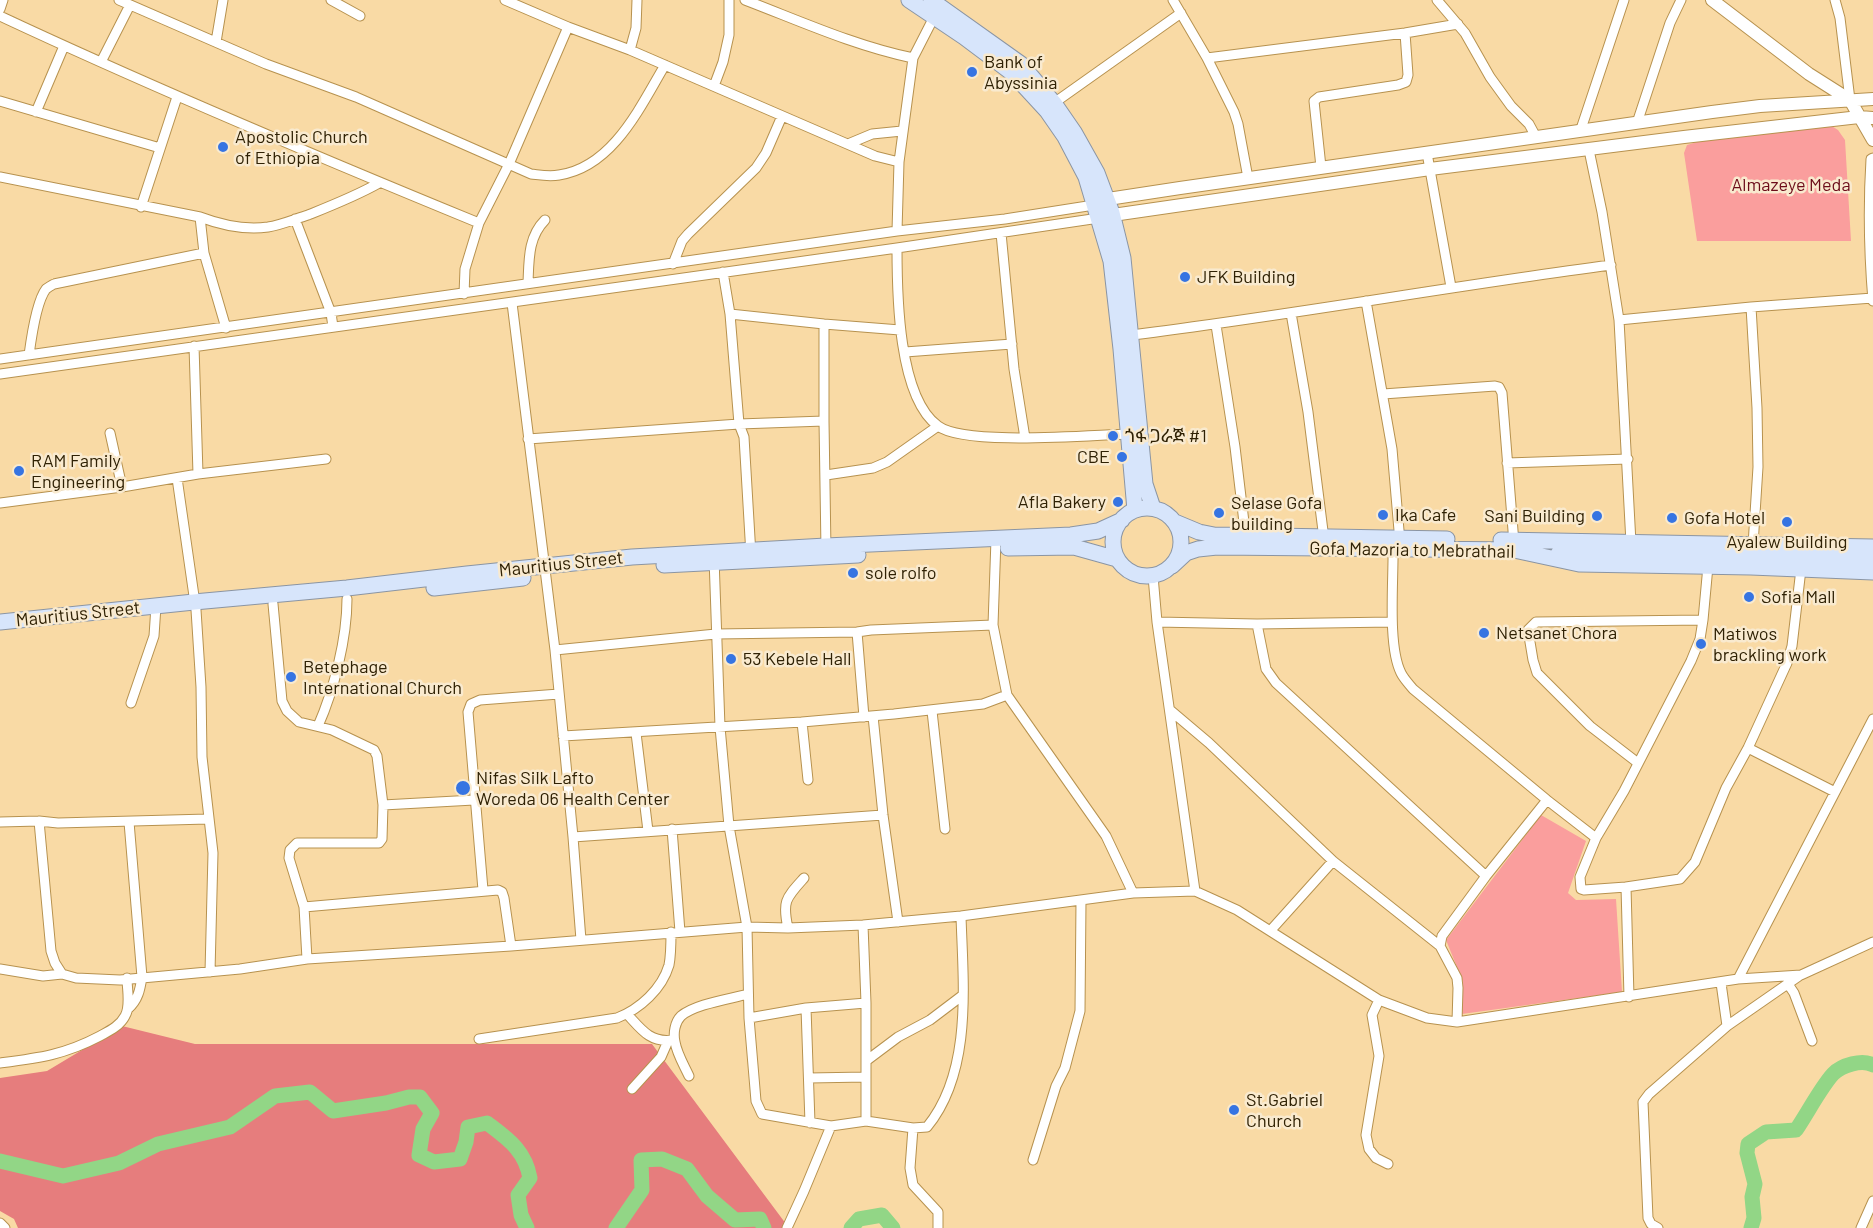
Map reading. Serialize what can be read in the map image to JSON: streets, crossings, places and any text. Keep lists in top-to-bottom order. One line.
{"streets":{"main road":["Gofa Mazoria to Mebrathail","Mauritius Street"]},"crossings":[["Gofa Mazoria to Mebrathail","Mauritius Street"]],"parks":["Almazeye Meda"],"places":["Bank of Abyssinia","Apostolic Church of Ethiopia","JFK Building","ጎፋ ጋራጅ #1","CBE","RAM Family Engineering","Afla Bakery","Selase Gofa building","Ika Cafe","Sani Building","Gofa Hotel","Ayalew Building","sole rolfo","Sofia Mall","Netsanet Chora","Matiwos brackling work","53 Kebele Hall","Betephage International Church","Nifas Silk Lafto Woreda 06 Health Center","St.Gabriel Church"]}
